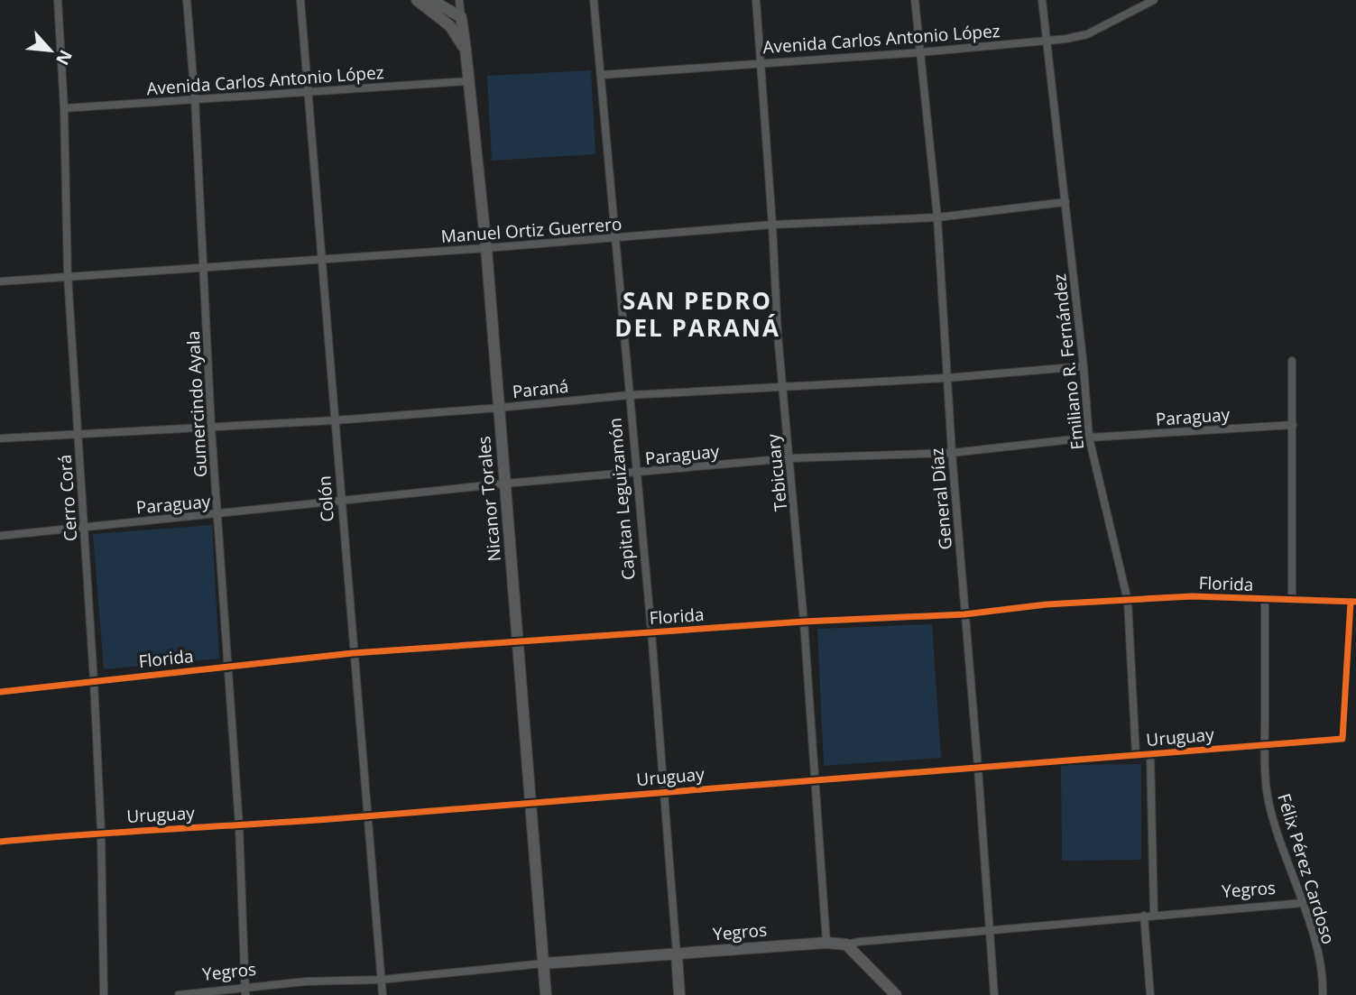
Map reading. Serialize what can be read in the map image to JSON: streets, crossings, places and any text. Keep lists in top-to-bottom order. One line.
{"streets":{"street":["Avenida Carlos Antonio López","Manuel Ortiz Guerrero","Emiliano R. Fernández","Paraná","Gumercindo Ayala","Paraguay","Tebicuary","Cerro Corá","Colón","Nicanor Torales","Capitan Leguizamón","General Díaz","Florida","Uruguay","Félix Pérez Cardoso","Yegros"]},"crossings":[["Avenida Carlos Antonio López","Emiliano R. Fernández"],["Avenida Carlos Antonio López","Gumercindo Ayala"],["Avenida Carlos Antonio López","Tebicuary"],["Avenida Carlos Antonio López","Cerro Corá"],["Avenida Carlos Antonio López","Colón"],["Avenida Carlos Antonio López","Nicanor Torales"],["Avenida Carlos Antonio López","Capitan Leguizamón"],["Avenida Carlos Antonio López","General Díaz"],["Manuel Ortiz Guerrero","Emiliano R. Fernández"],["Manuel Ortiz Guerrero","Gumercindo Ayala"],["Manuel Ortiz Guerrero","Tebicuary"],["Manuel Ortiz Guerrero","Cerro Corá"],["Manuel Ortiz Guerrero","Colón"],["Manuel Ortiz Guerrero","Nicanor Torales"],["Manuel Ortiz Guerrero","Capitan Leguizamón"],["Manuel Ortiz Guerrero","General Díaz"],["Emiliano R. Fernández","Paraná"],["Emiliano R. Fernández","Paraguay"],["Emiliano R. Fernández","Florida"],["Emiliano R. Fernández","Uruguay"],["Paraná","Gumercindo Ayala"],["Paraná","Tebicuary"],["Paraná","Cerro Corá"],["Paraná","Colón"],["Paraná","Nicanor Torales"],["Paraná","Capitan Leguizamón"],["Paraná","General Díaz"],["Gumercindo Ayala","Paraguay"],["Gumercindo Ayala","Florida"],["Gumercindo Ayala","Uruguay"],["Gumercindo Ayala","Yegros"],["Paraguay","Tebicuary"],["Paraguay","Cerro Corá"],["Paraguay","Colón"],["Paraguay","Nicanor Torales"],["Paraguay","Capitan Leguizamón"],["Paraguay","General Díaz"],["Tebicuary","Florida"],["Tebicuary","Uruguay"],["Tebicuary","Yegros"],["Cerro Corá","Florida"],["Cerro Corá","Uruguay"],["Colón","Florida"],["Colón","Uruguay"],["Colón","Yegros"],["Nicanor Torales","Florida"],["Nicanor Torales","Uruguay"],["Nicanor Torales","Yegros"],["Capitan Leguizamón","Florida"],["Capitan Leguizamón","Uruguay"],["Capitan Leguizamón","Yegros"],["General Díaz","Florida"],["General Díaz","Uruguay"],["General Díaz","Yegros"],["Florida","Uruguay"],["Florida","Félix Pérez Cardoso"],["Uruguay","Félix Pérez Cardoso"],["Félix Pérez Cardoso","Yegros"]],"districts":["SAN PEDRO DEL PARANÁ"],"north":"bottom right"}
